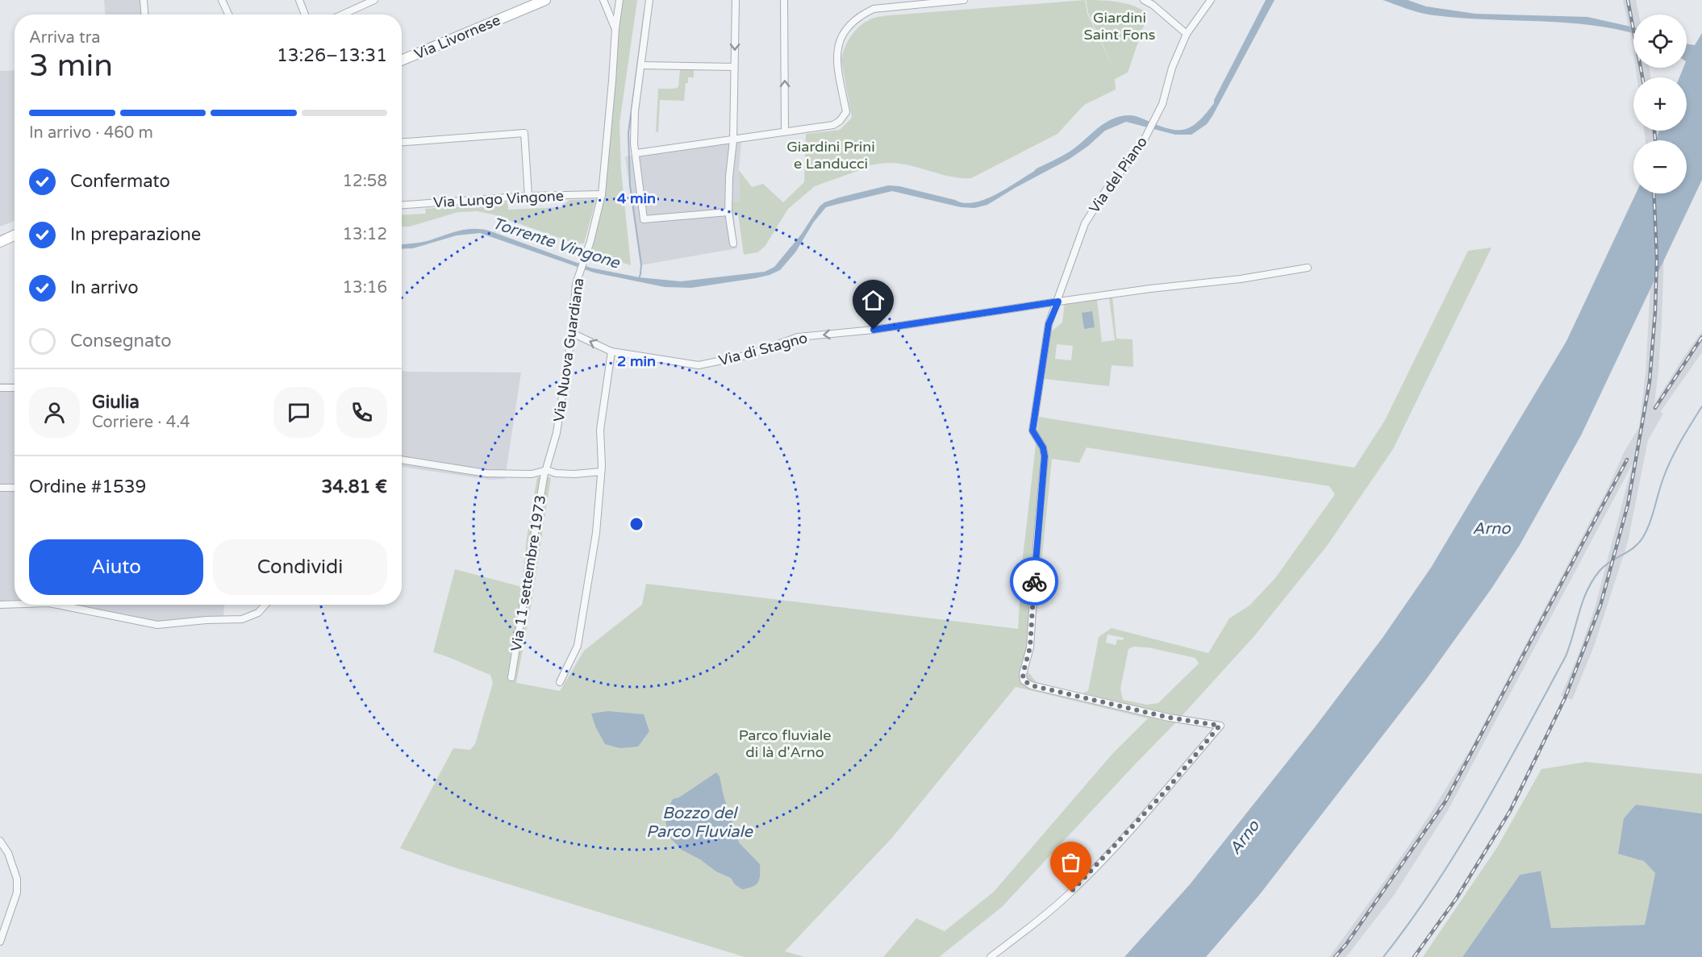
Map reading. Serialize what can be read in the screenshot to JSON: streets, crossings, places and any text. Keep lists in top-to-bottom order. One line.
{"streets":{"main road":["Via Livornese"],"street":["Via del Piano","Via Lungo Vingone","Via di Stagno","Via Nuova Guardiana","Via 11 settembre 1973"]},"crossings":[["Via del Piano","Via di Stagno"],["Via Lungo Vingone","Via Nuova Guardiana"],["Via di Stagno","Via Nuova Guardiana"],["Via Nuova Guardiana","Via 11 settembre 1973"]],"one_way":["Via di Stagno"],"water":["Torrente Vingone","Arno","Bozzo del Parco Fluviale"],"parks":["Giardini Saint Fons","Giardini Prini e Landucci","Parco fluviale di là d'Arno"],"page":{"map_buttons":["+","−"],"heading":["3 min","Arriva tra","13:26–13:31"],"panel":["Giulia","Corriere · 4.4","Ordine #1539","34.81 €"],"bar":"In arrivo · 460 m","list":[["Confermato","12:58"],["In preparazione","13:12"],["In arrivo","13:16"],"Consegnato"],"buttons":["Aiuto","Condividi"]},"rings":["4 min","2 min"]}
